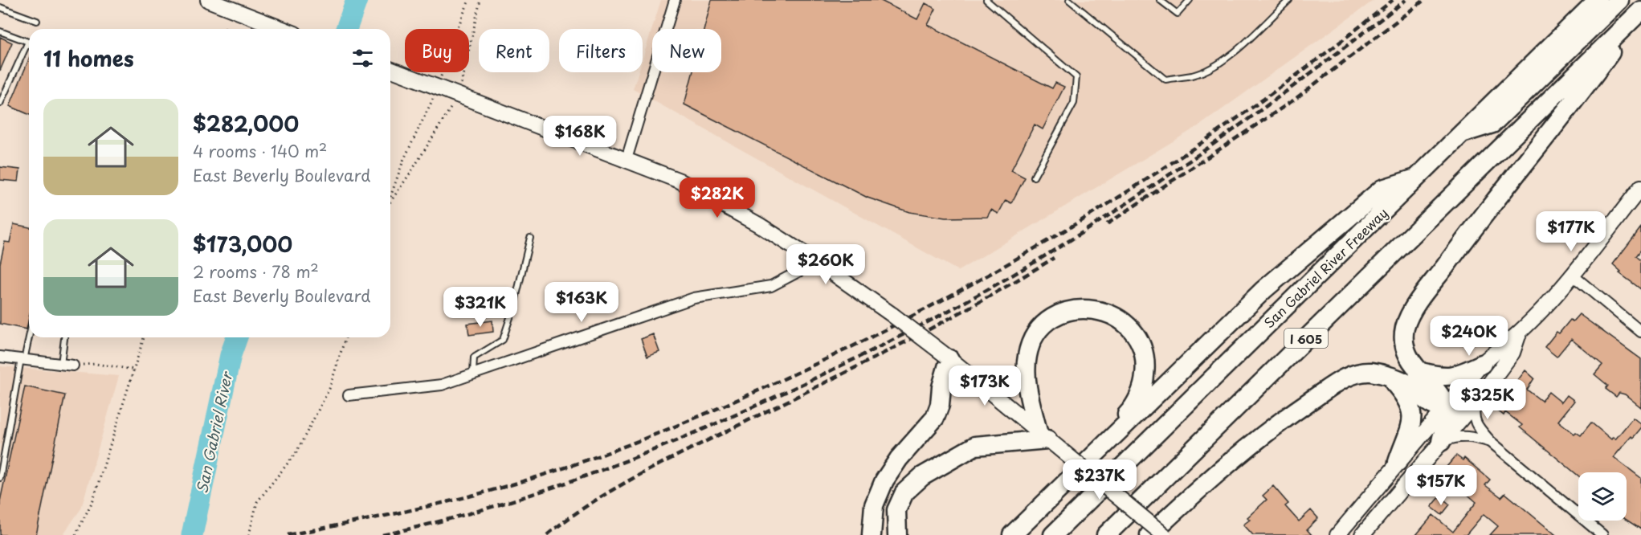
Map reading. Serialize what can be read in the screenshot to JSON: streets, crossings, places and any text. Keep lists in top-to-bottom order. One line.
{"streets":{"highway":["San Gabriel River Freeway","I 605"]},"water":["San Gabriel River"],"page":{"chip":["Buy","Rent","Filters","New"],"heading":"11 homes","list":[{"name":"$282,000","note":"4 rooms · 140 m² · East Beverly Boulevard"},{"name":"$173,000","note":"2 rooms · 78 m² · East Beverly Boulevard"}],"price":["$168K","$282K","$177K","$260K","$163K","$321K","$240K","$173K","$325K","$237K","$157K"]}}
